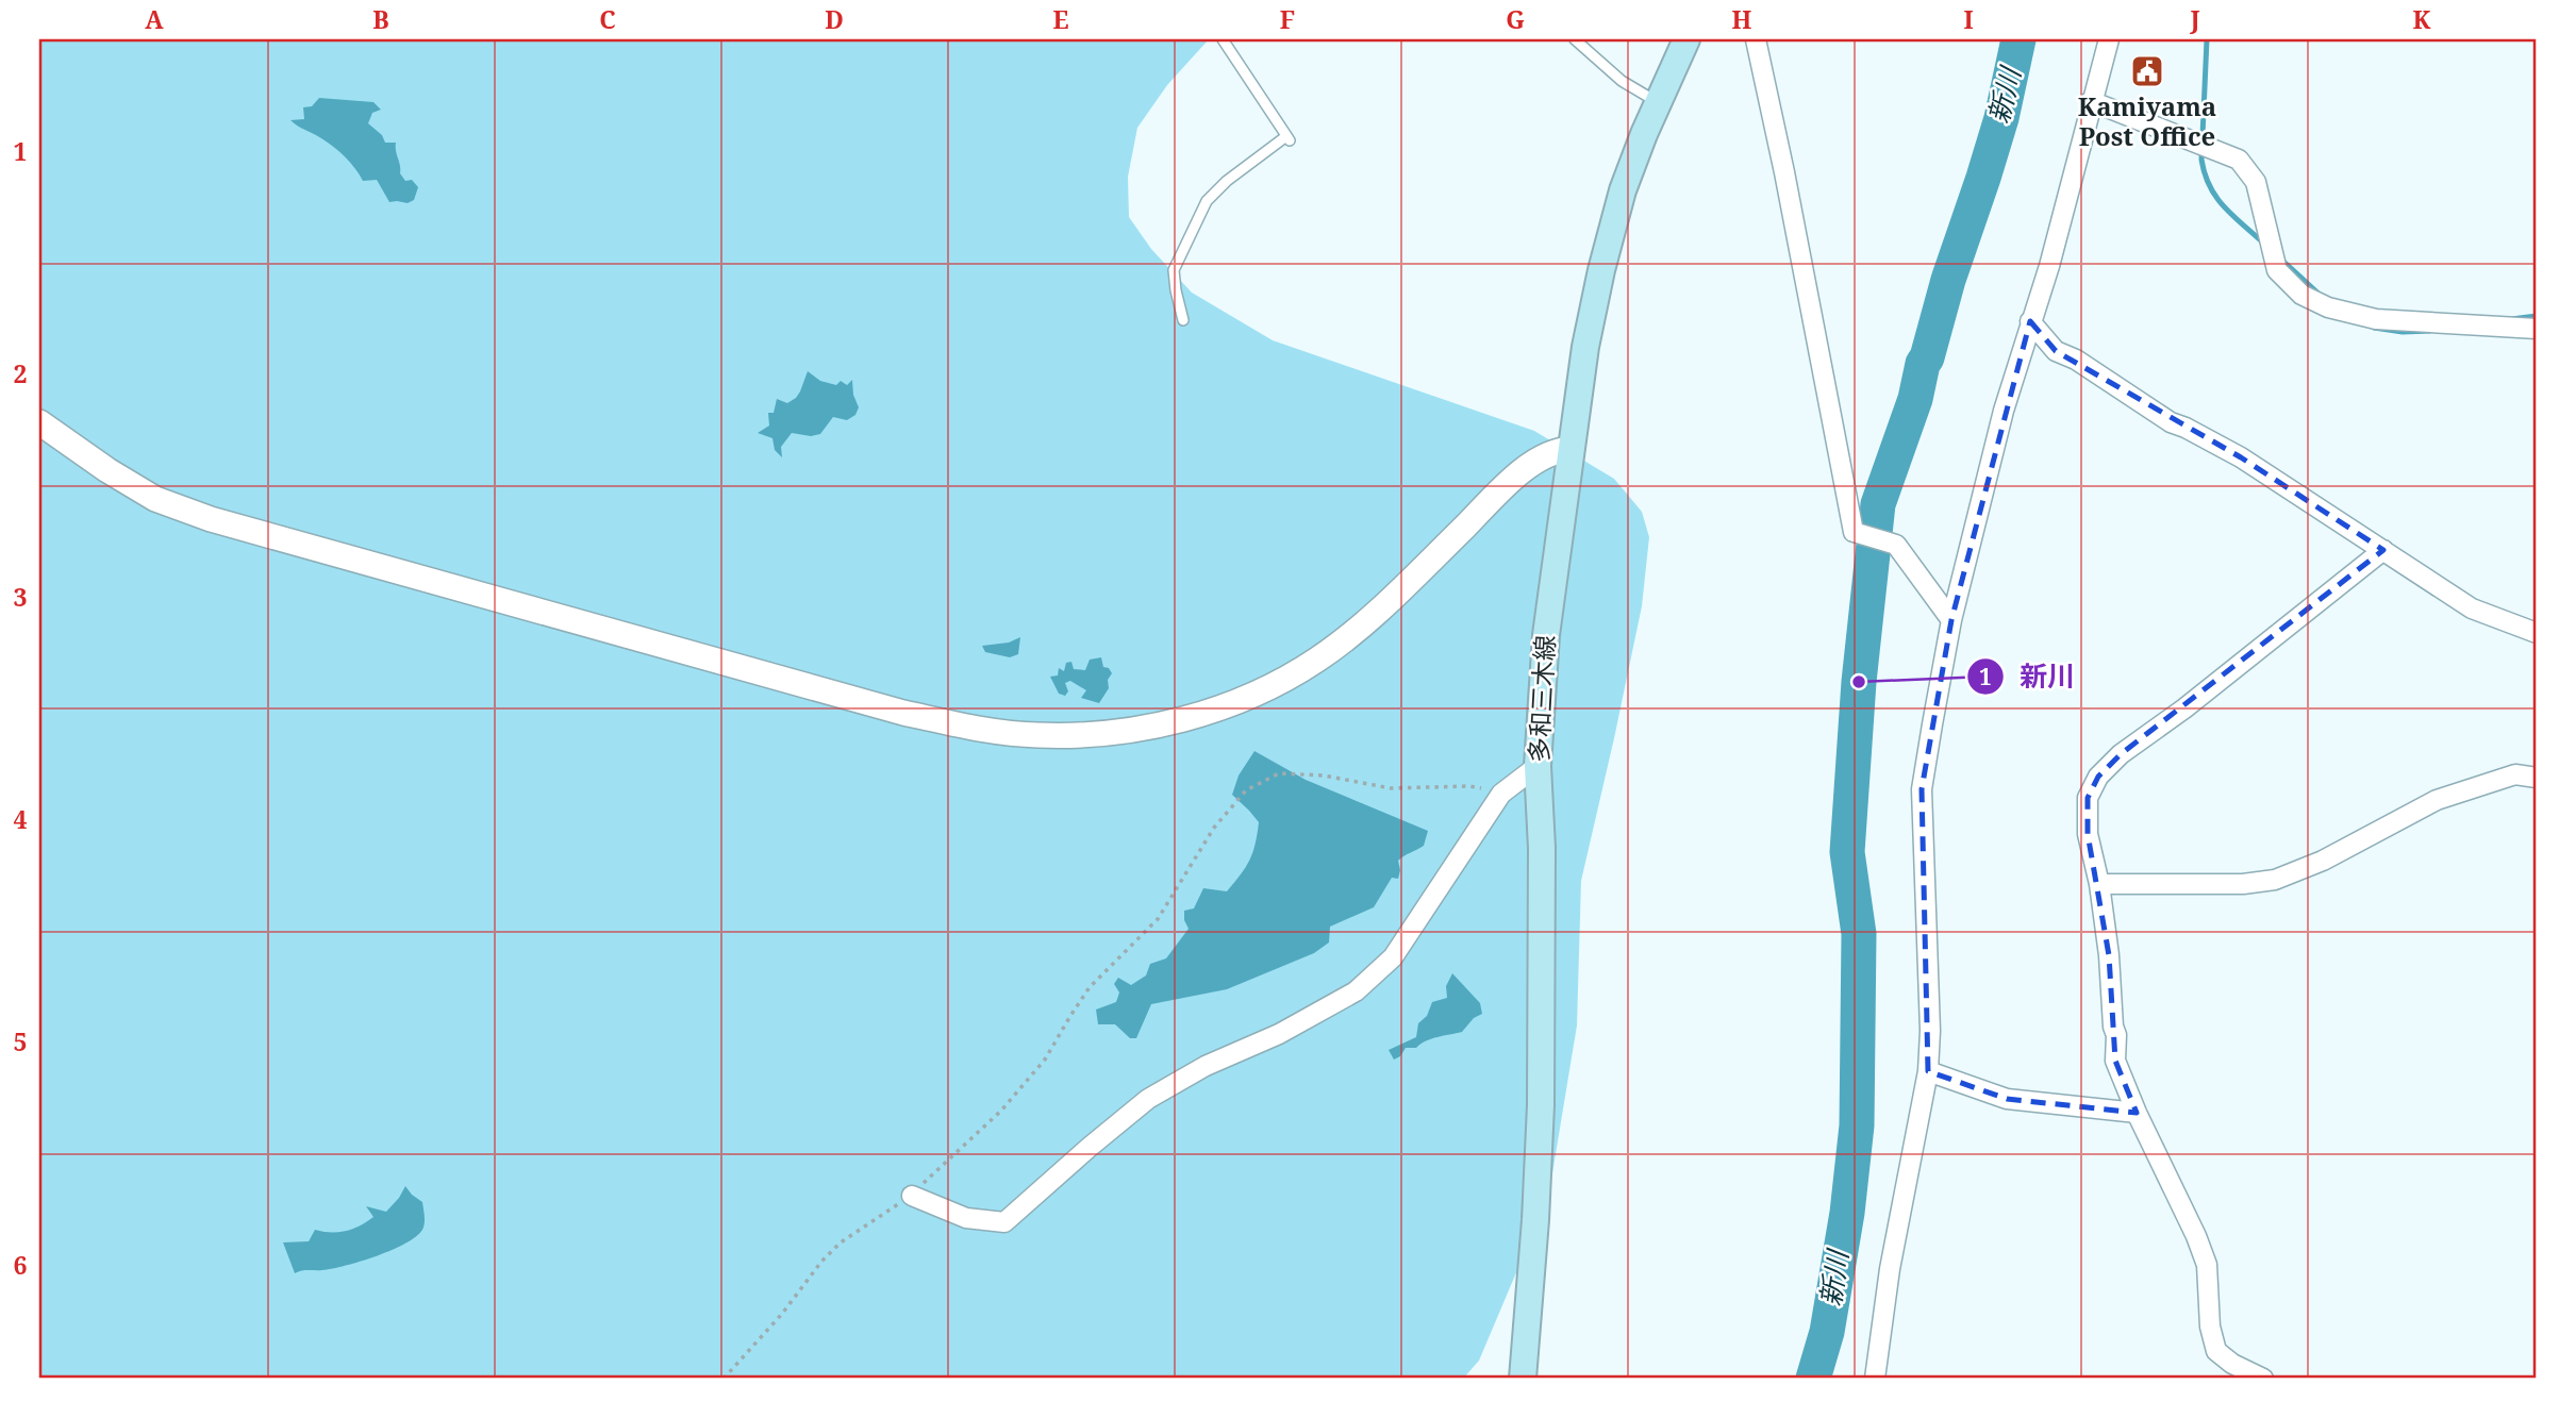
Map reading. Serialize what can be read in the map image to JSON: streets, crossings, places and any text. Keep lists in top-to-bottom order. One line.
{"streets":{"main road":["多和三木線"]},"water":["新川"],"places":{"public building":["Kamiyama Post Office"],"other":["新川"]},"grid":{"columns":["A","B","C","D","E","F","G","H","I","J","K"],"rows":["1","2","3","4","5","6"]}}
